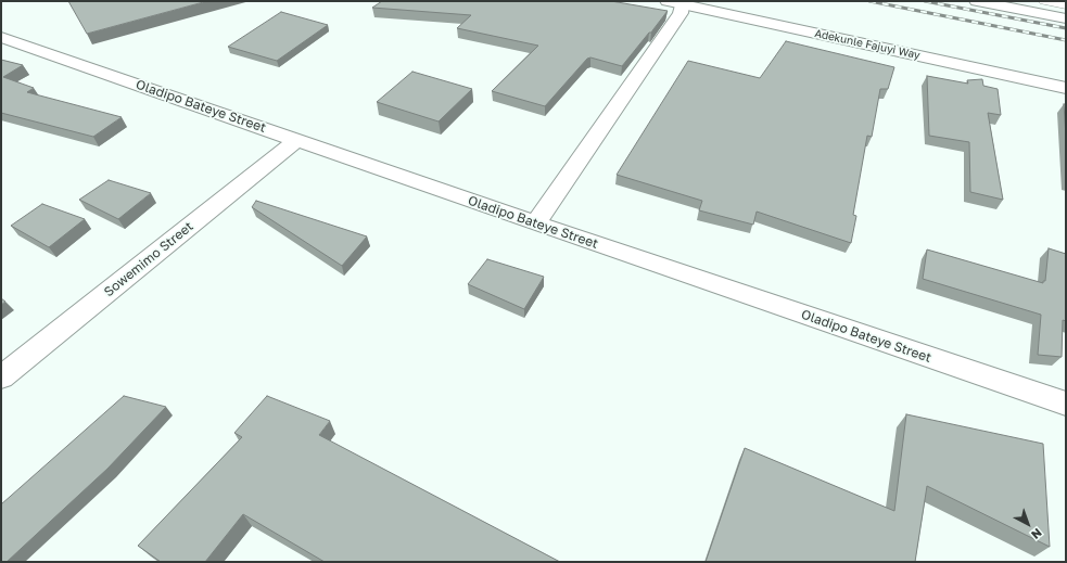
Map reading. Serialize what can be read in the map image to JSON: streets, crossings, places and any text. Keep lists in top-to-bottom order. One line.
{"streets":{"main road":["Adekunle Fajuyi Way","Oladipo Bateye Street","Sowemimo Street"]},"crossings":[["Oladipo Bateye Street","Sowemimo Street"]],"north":"bottom right"}
